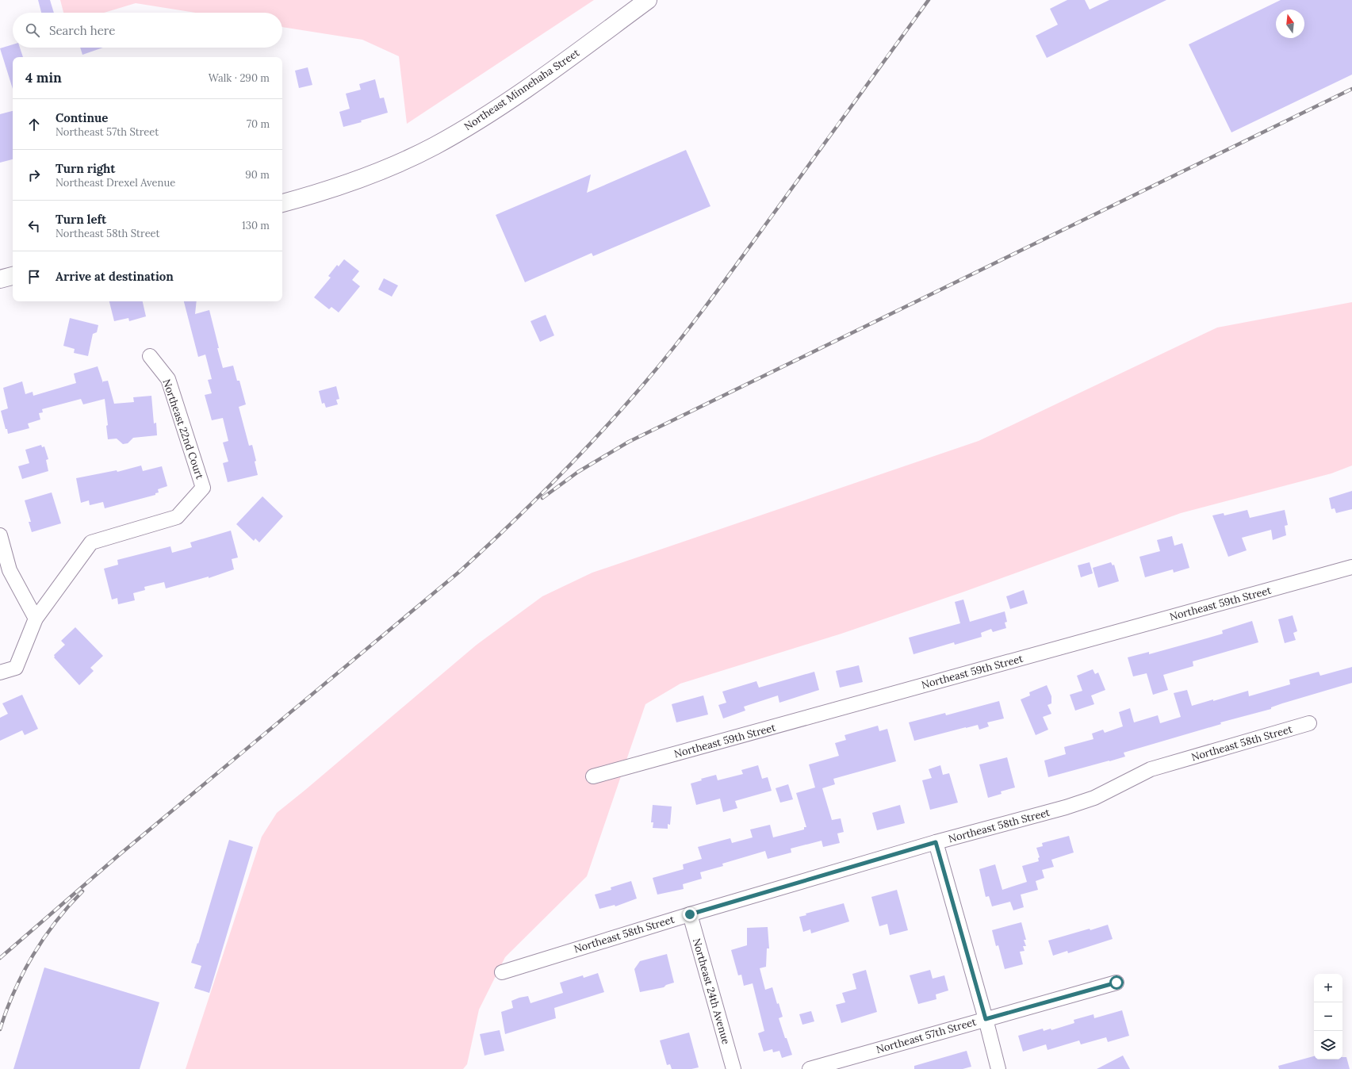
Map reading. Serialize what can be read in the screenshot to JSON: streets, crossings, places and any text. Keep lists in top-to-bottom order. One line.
{"streets":{"main road":["Northeast Minnehaha Street"],"street":["Northeast 22nd Court","Northeast 59th Street","Northeast 58th Street","Northeast 24th Avenue","Northeast 57th Street"]},"crossings":[["Northeast 58th Street","Northeast 24th Avenue"]],"north":"top","page":{"search":"Search here","heading":["4 min","Walk · 290 m"],"list":[["Continue","Northeast 57th Street","70 m"],["Turn right","Northeast Drexel Avenue","90 m"],["Turn left","Northeast 58th Street","130 m"],"Arrive at destination"],"map_buttons":["+","−"]}}
